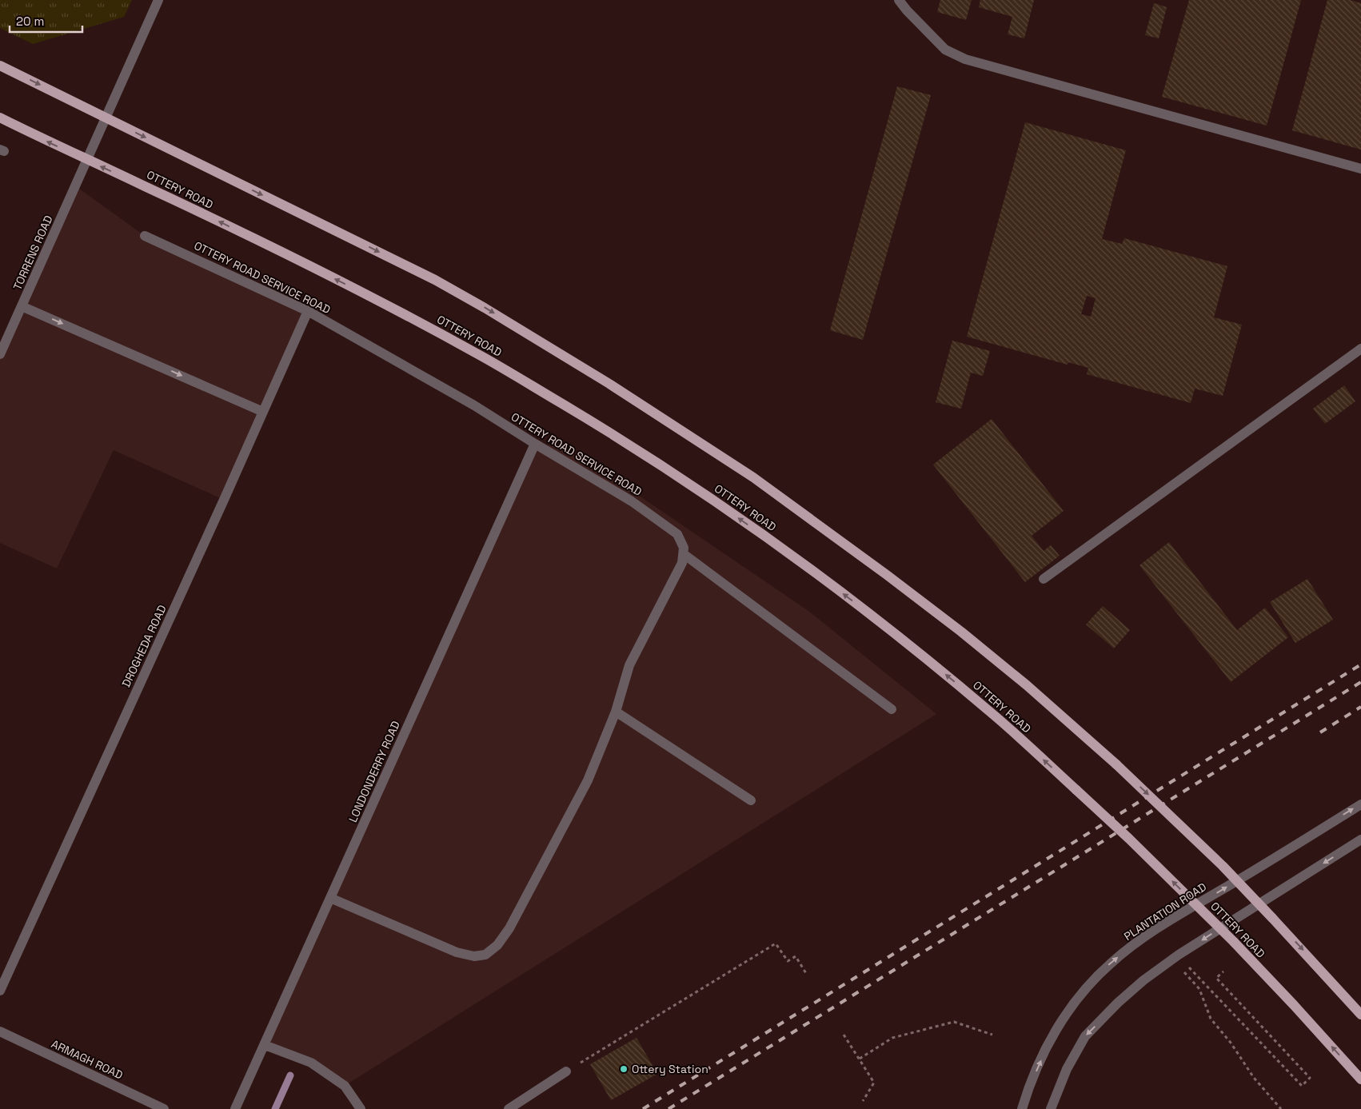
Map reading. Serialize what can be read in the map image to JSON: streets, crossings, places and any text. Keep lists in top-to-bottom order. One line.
{"streets":{"main road":["OTTERY ROAD"],"street":["TORRENS ROAD","OTTERY ROAD SERVICE ROAD","DROGHEDA ROAD","LONDONDERRY ROAD","PLANTATION ROAD","ARMAGH ROAD"]},"crossings":[["OTTERY ROAD","TORRENS ROAD"],["OTTERY ROAD SERVICE ROAD","DROGHEDA ROAD"],["OTTERY ROAD SERVICE ROAD","LONDONDERRY ROAD"]],"places":["Ottery Station"],"scale_bar":"20 m"}
